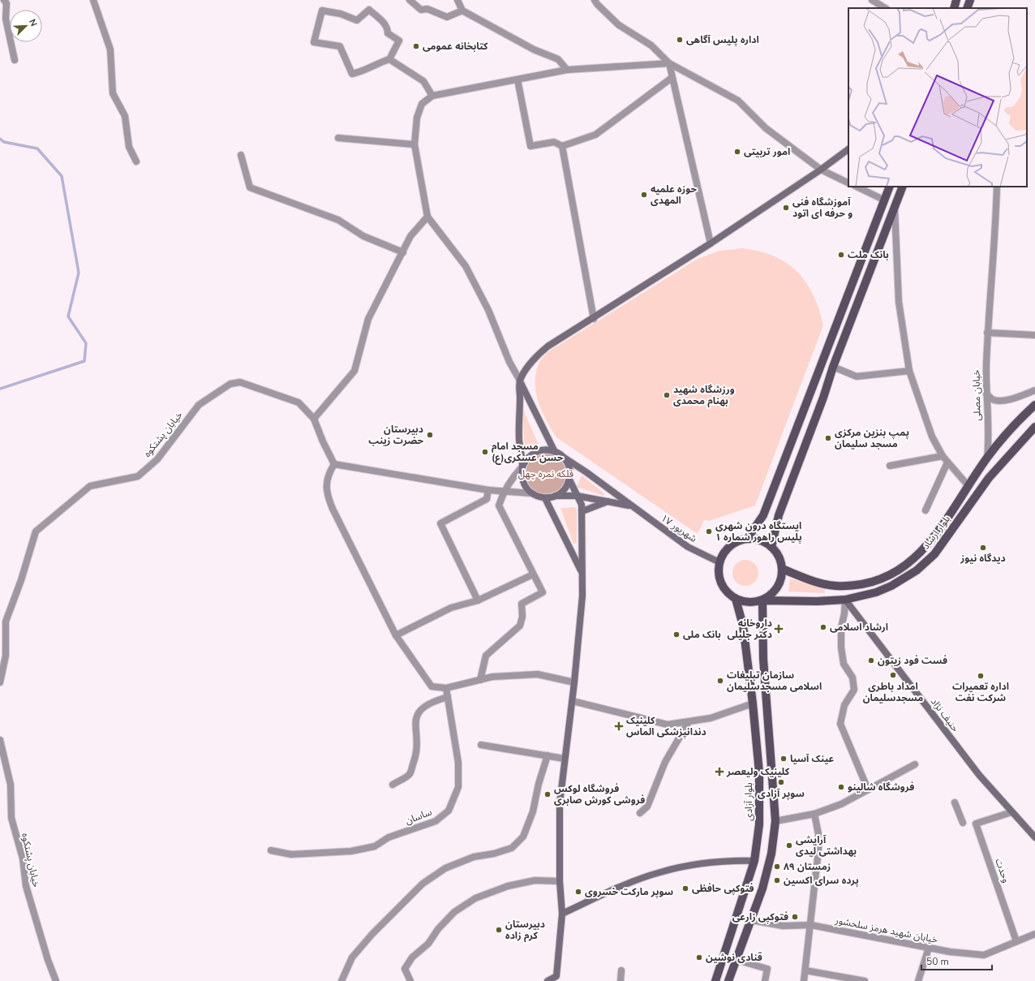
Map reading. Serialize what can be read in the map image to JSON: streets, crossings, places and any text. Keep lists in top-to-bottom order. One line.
{"streets":{"main road":["۱۷ شهریور","بلوار ارشاد","حنیف نژاد","بلوار آزادی"],"street":["خیابان مصلی","خیابان پشتکوه","ساسان","وحدت","خیابان شهید هرمز سلحشور"]},"crossings":[["خیابان مصلی","بلوار ارشاد"],["۱۷ شهریور","بلوار ارشاد"],["۱۷ شهریور","بلوار آزادی"],["بلوار ارشاد","حنیف نژاد"],["بلوار ارشاد","بلوار آزادی"],["حنیف نژاد","وحدت"],["وحدت","خیابان شهید هرمز سلحشور"]],"parks":["فلکه نمره چهل"],"places":{"other":["اداره پلیس آگاهی","کتابخانه عمومی","امور تربیتی","حوزه علمیه المهدی","آموزشگاه فنی و حرفه ای اتود","بانک ملت","ورزشگاه شهید بهنام محمدی","دبیرستان حضرت زینب","پمپ بنزین مرکزی مسجد سلیمان","مسجد امام حسن عسکری(ع)","ایستگاه درون شهری پلیس راهور شماره ۱","دیدگاه نیوز","ارشاد اسلامی","بانک ملی","فست فود زیتون","امداد باطری مسجدسلیمان","اداره تعمیرات شرکت نفت","سازمان تبلیغات اسلامی مسجدسلیمان","عینک آسیا","سوپر آزادی","فروشگاه شالینو","فروشگاه لوکس فروشی کورش صابری","آرایشی بهداشتی لیدی","زمستان ۸۹","پرده سرای اکسین","فتوکپی حافظی","سوپر مارکت خسروی","فتوکپی زارعی","دبیرستان کرم زاده","قنادی نوشین"],"health":["داروخانه دکتر جلیلی","کلینیک دندانپزشکی الماس","کلینیک ولیعصر"]},"scale_bar":"50 m","north":"top right"}
